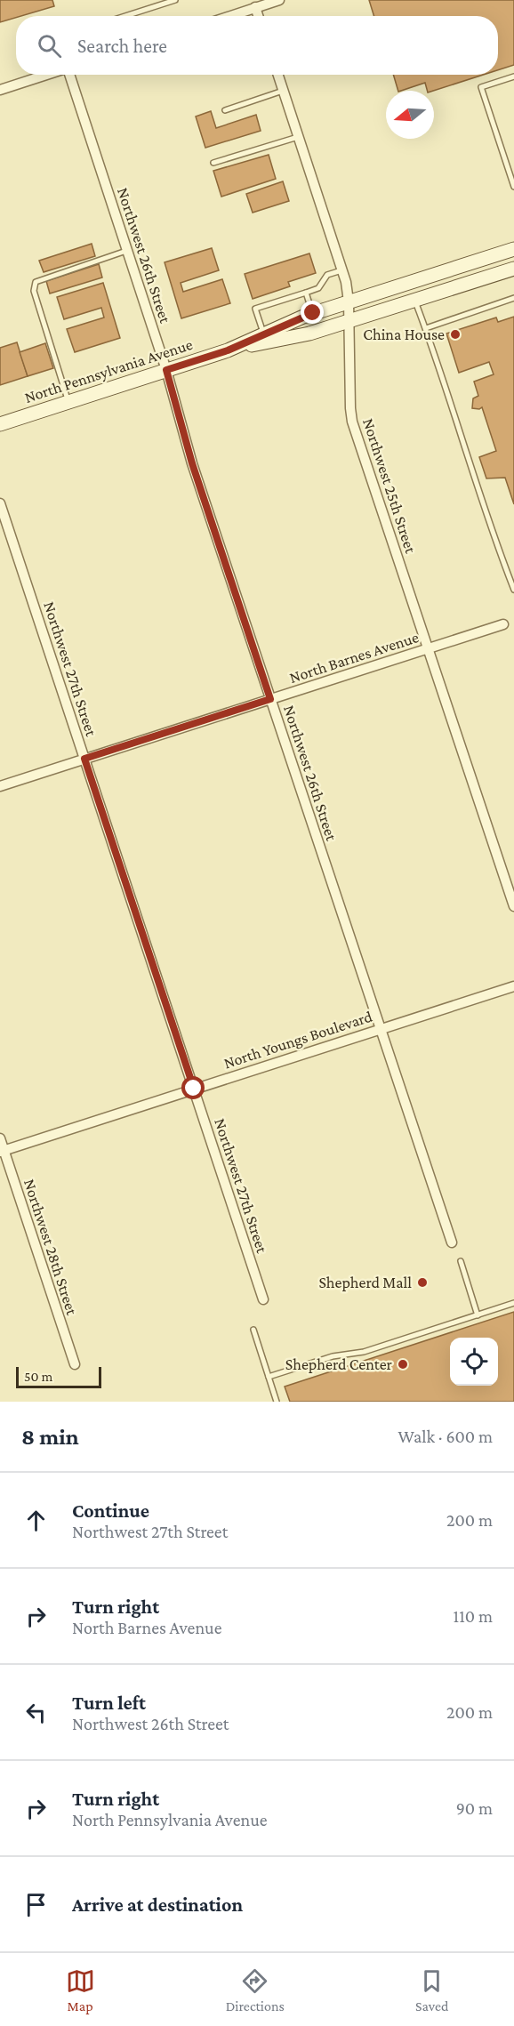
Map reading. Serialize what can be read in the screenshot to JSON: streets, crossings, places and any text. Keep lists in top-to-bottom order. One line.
{"streets":{"main road":["North Pennsylvania Avenue"],"street":["Northwest 26th Street","Northwest 25th Street","North Barnes Avenue","Northwest 27th Street","North Youngs Boulevard","Northwest 28th Street"]},"crossings":[["Northwest 26th Street","North Pennsylvania Avenue"],["Northwest 26th Street","North Barnes Avenue"],["Northwest 26th Street","North Youngs Boulevard"],["North Pennsylvania Avenue","Northwest 25th Street"],["Northwest 25th Street","North Barnes Avenue"],["North Barnes Avenue","Northwest 27th Street"],["Northwest 27th Street","North Youngs Boulevard"],["North Youngs Boulevard","Northwest 28th Street"]],"places":["China House","Shepherd Mall","Shepherd Center"],"scale_bar":"50 m","north":"left","page":{"search":"Search here","scale":"50 m","heading":["8 min","Walk · 600 m"],"list":[["Continue","Northwest 27th Street","200 m"],["Turn right","North Barnes Avenue","110 m"],["Turn left","Northwest 26th Street","200 m"],["Turn right","North Pennsylvania Avenue","90 m"],"Arrive at destination"],"nav":["Map","Directions","Saved"]}}
